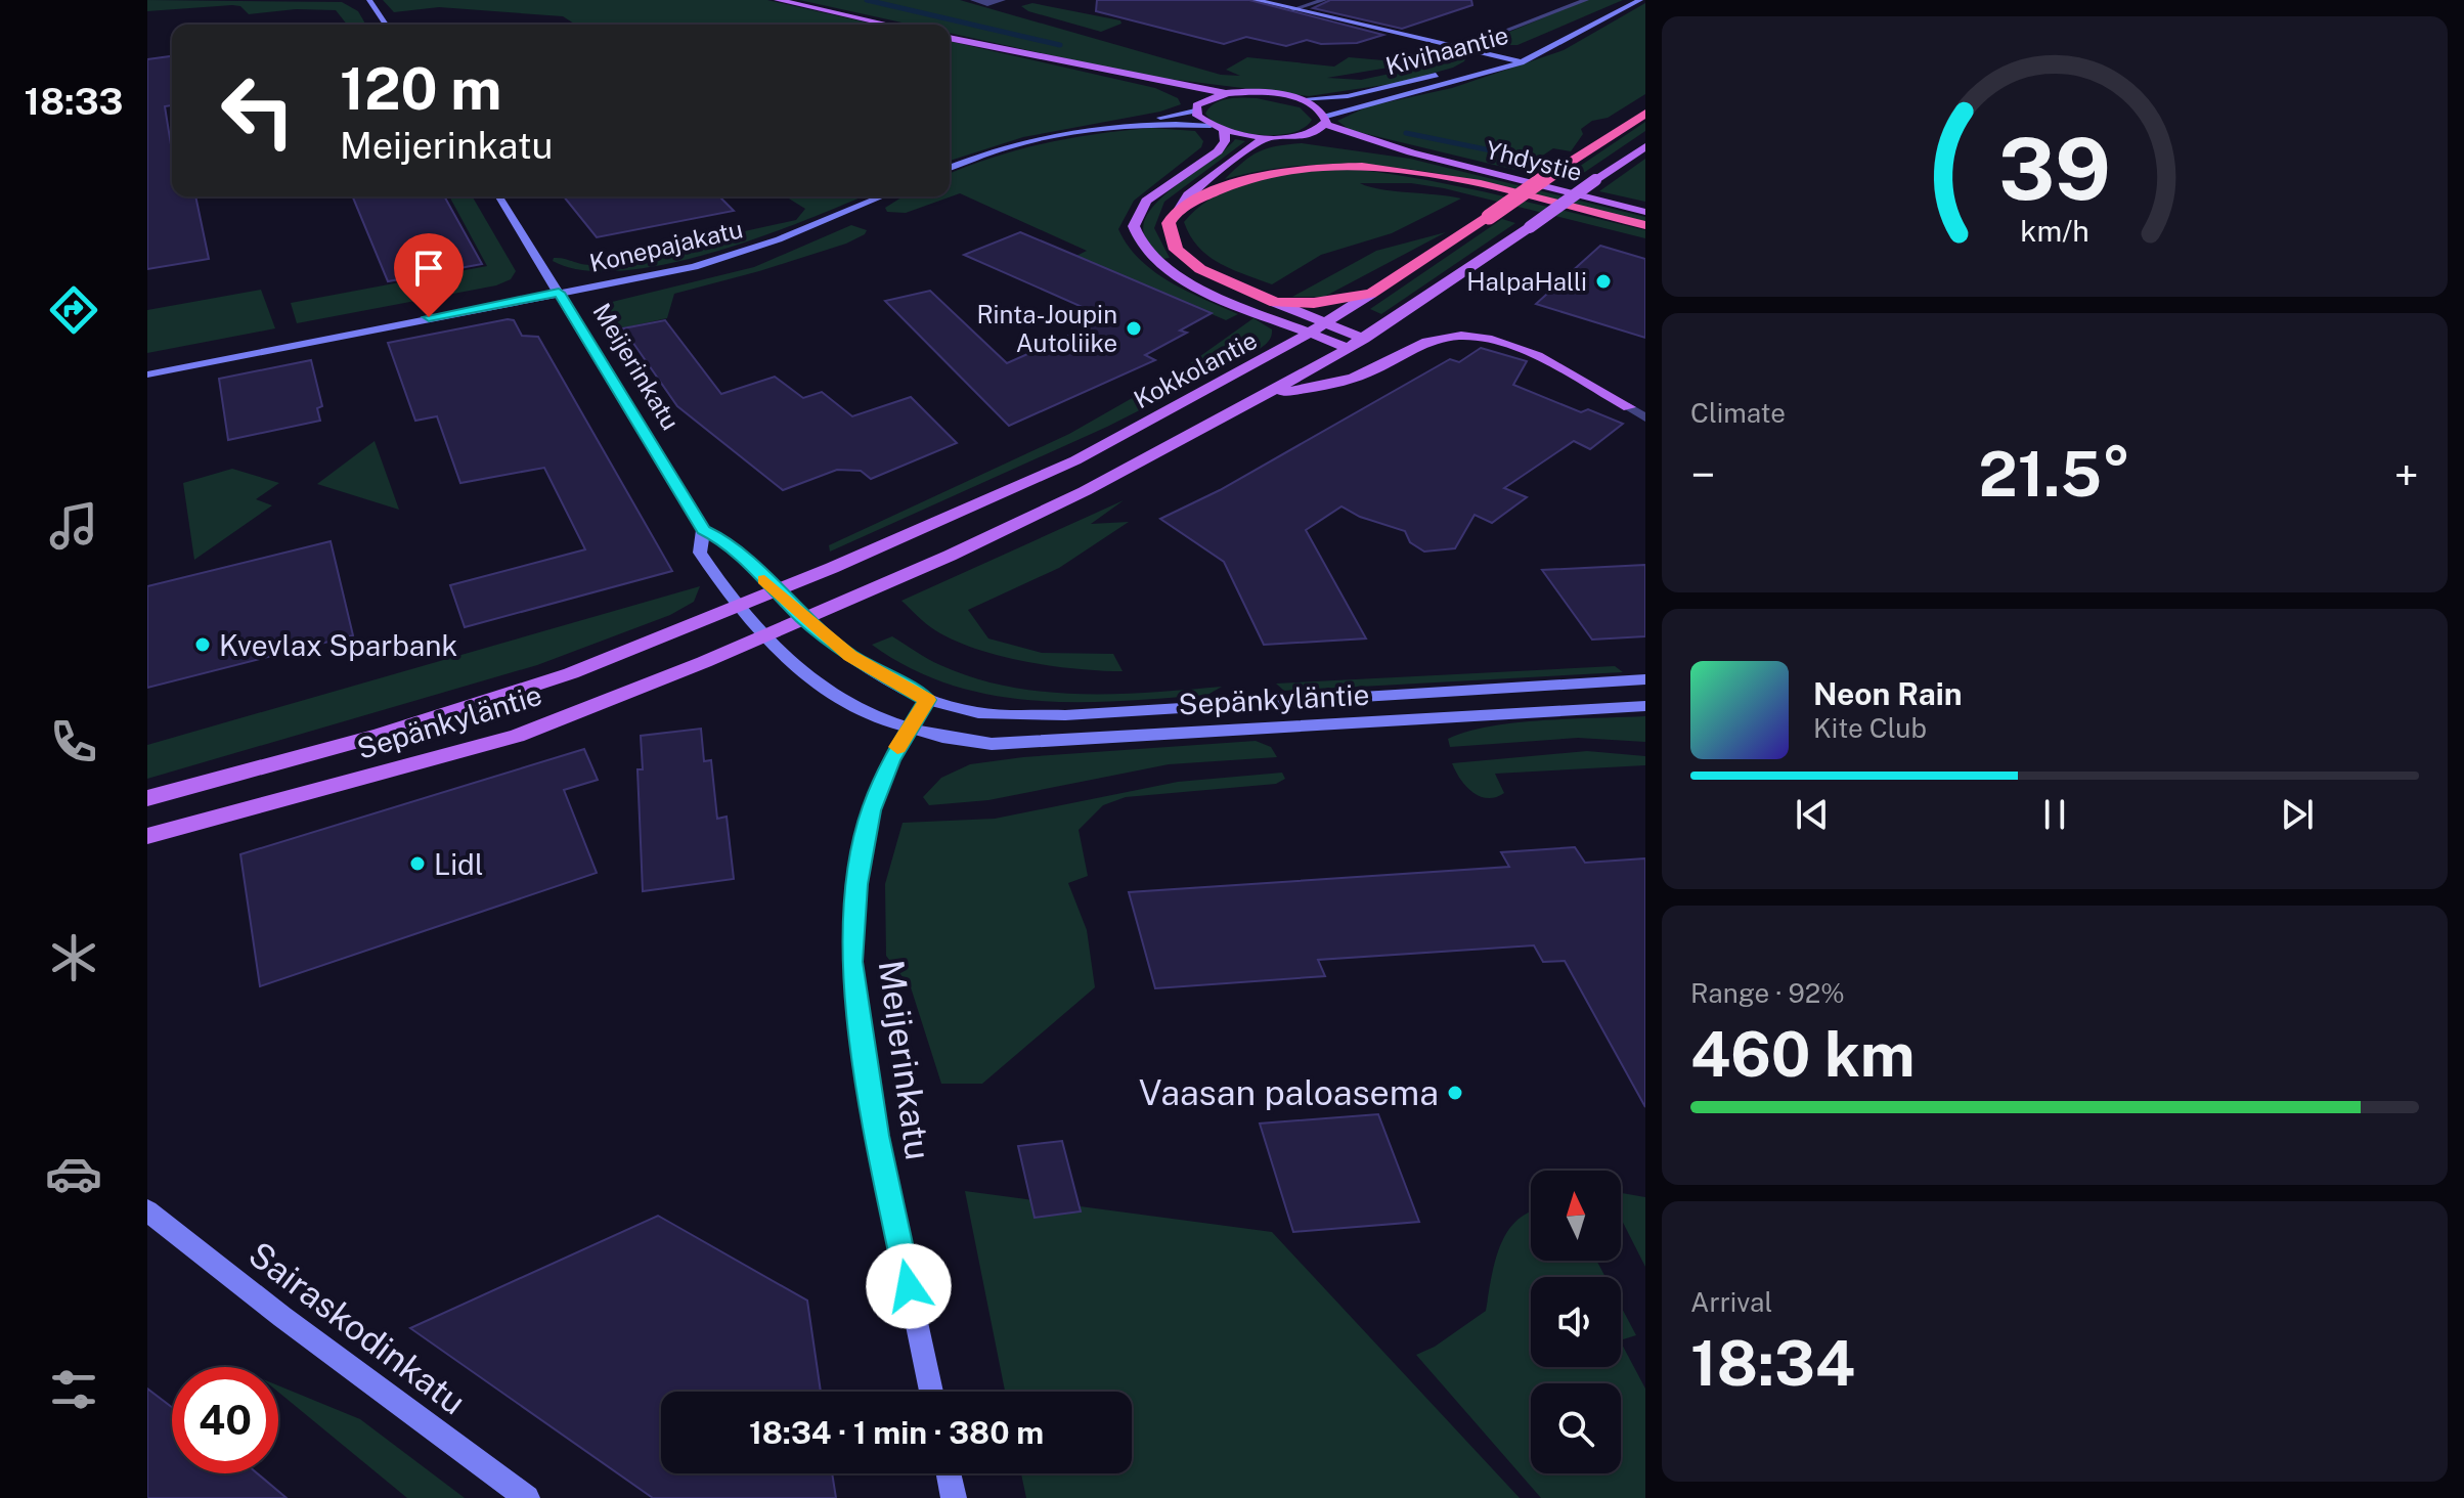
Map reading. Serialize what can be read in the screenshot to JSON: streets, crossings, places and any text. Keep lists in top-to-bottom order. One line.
{"streets":{"highway":["Kokkolantie"],"main road":["Kivihaantie","Yhdystie","Konepajakatu","Meijerinkatu","Sepänkyläntie","Sairaskodinkatu"]},"crossings":[["Kivihaantie","Yhdystie"],["Konepajakatu","Meijerinkatu"],["Meijerinkatu","Kokkolantie"],["Meijerinkatu","Sepänkyläntie"],["Kokkolantie","Sepänkyläntie"]],"places":["HalpaHalli","Rinta-Joupin Autoliike","Kvevlax Sparbank","Lidl","Vaasan paloasema"],"north":"top","page":{"tabs":"18:33","turn":["120 m","Meijerinkatu"],"tile":["Climate",["Range · 92%","460 km"],["Arrival","18:34"]],"heat":["−","21.5°","+"],"song":["Neon Rain","Kite Club"],"limit":"40","trip":"18:34 · 1 min · 380 m","gauge":["39","km/h"]}}
